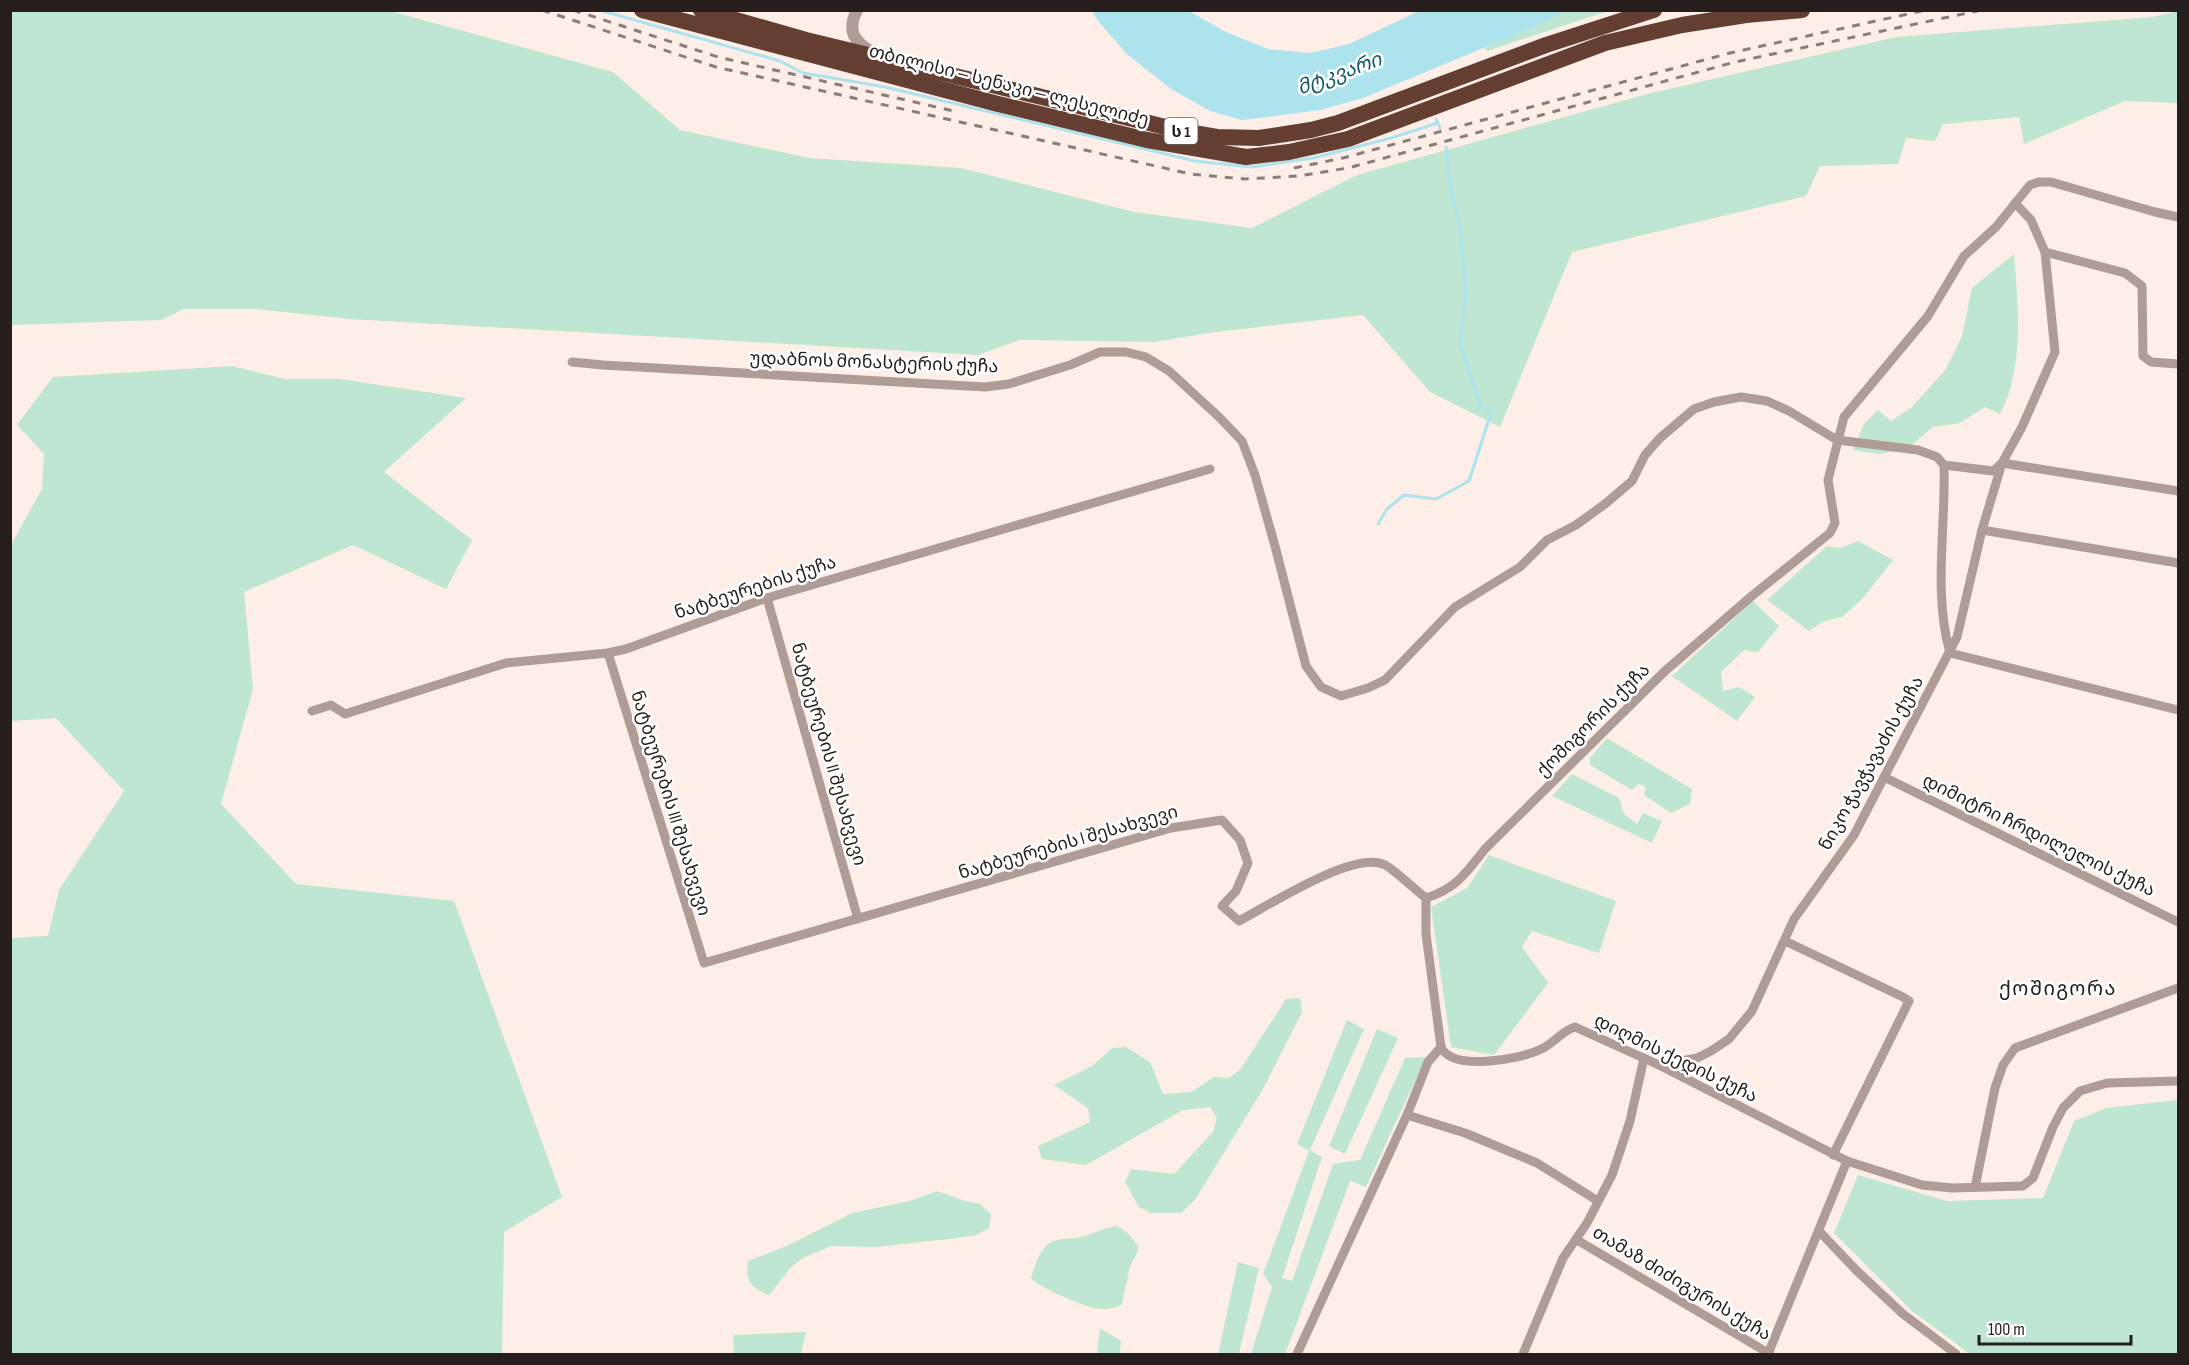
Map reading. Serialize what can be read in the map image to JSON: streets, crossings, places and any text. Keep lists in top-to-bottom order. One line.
{"streets":{"highway":["თბილისი — სენაკი — ლესელიძე","ს 1"],"street":["უდაბნოს მონასტერის ქუჩა","ნატბეურების ქუჩა","ქოშიგორის ქუჩა","ნატბეურების II შესახვევი","ნიკო ჭავჭავაძის ქუჩა","ნატბეურების III შესახვევი","დიმიტრი ჩრდილელის ქუჩა","ნატბეურების I შესახვევი","დიღმის ქედის ქუჩა","თამაზ ძიძიგურის ქუჩა"]},"crossings":[["უდაბნოს მონასტერის ქუჩა","ქოშიგორის ქუჩა"],["ნატბეურების ქუჩა","ნატბეურების II შესახვევი"],["ნატბეურების ქუჩა","ნატბეურების III შესახვევი"],["ქოშიგორის ქუჩა","ნიკო ჭავჭავაძის ქუჩა"],["ქოშიგორის ქუჩა","ნატბეურების I შესახვევი"],["ნატბეურების II შესახვევი","ნატბეურების I შესახვევი"],["ნიკო ჭავჭავაძის ქუჩა","დიმიტრი ჩრდილელის ქუჩა"],["ნიკო ჭავჭავაძის ქუჩა","დიღმის ქედის ქუჩა"],["ნატბეურების III შესახვევი","ნატბეურების I შესახვევი"]],"districts":["ქოშიგორა"],"water":["მტკვარი"],"scale_bar":"100 m"}
